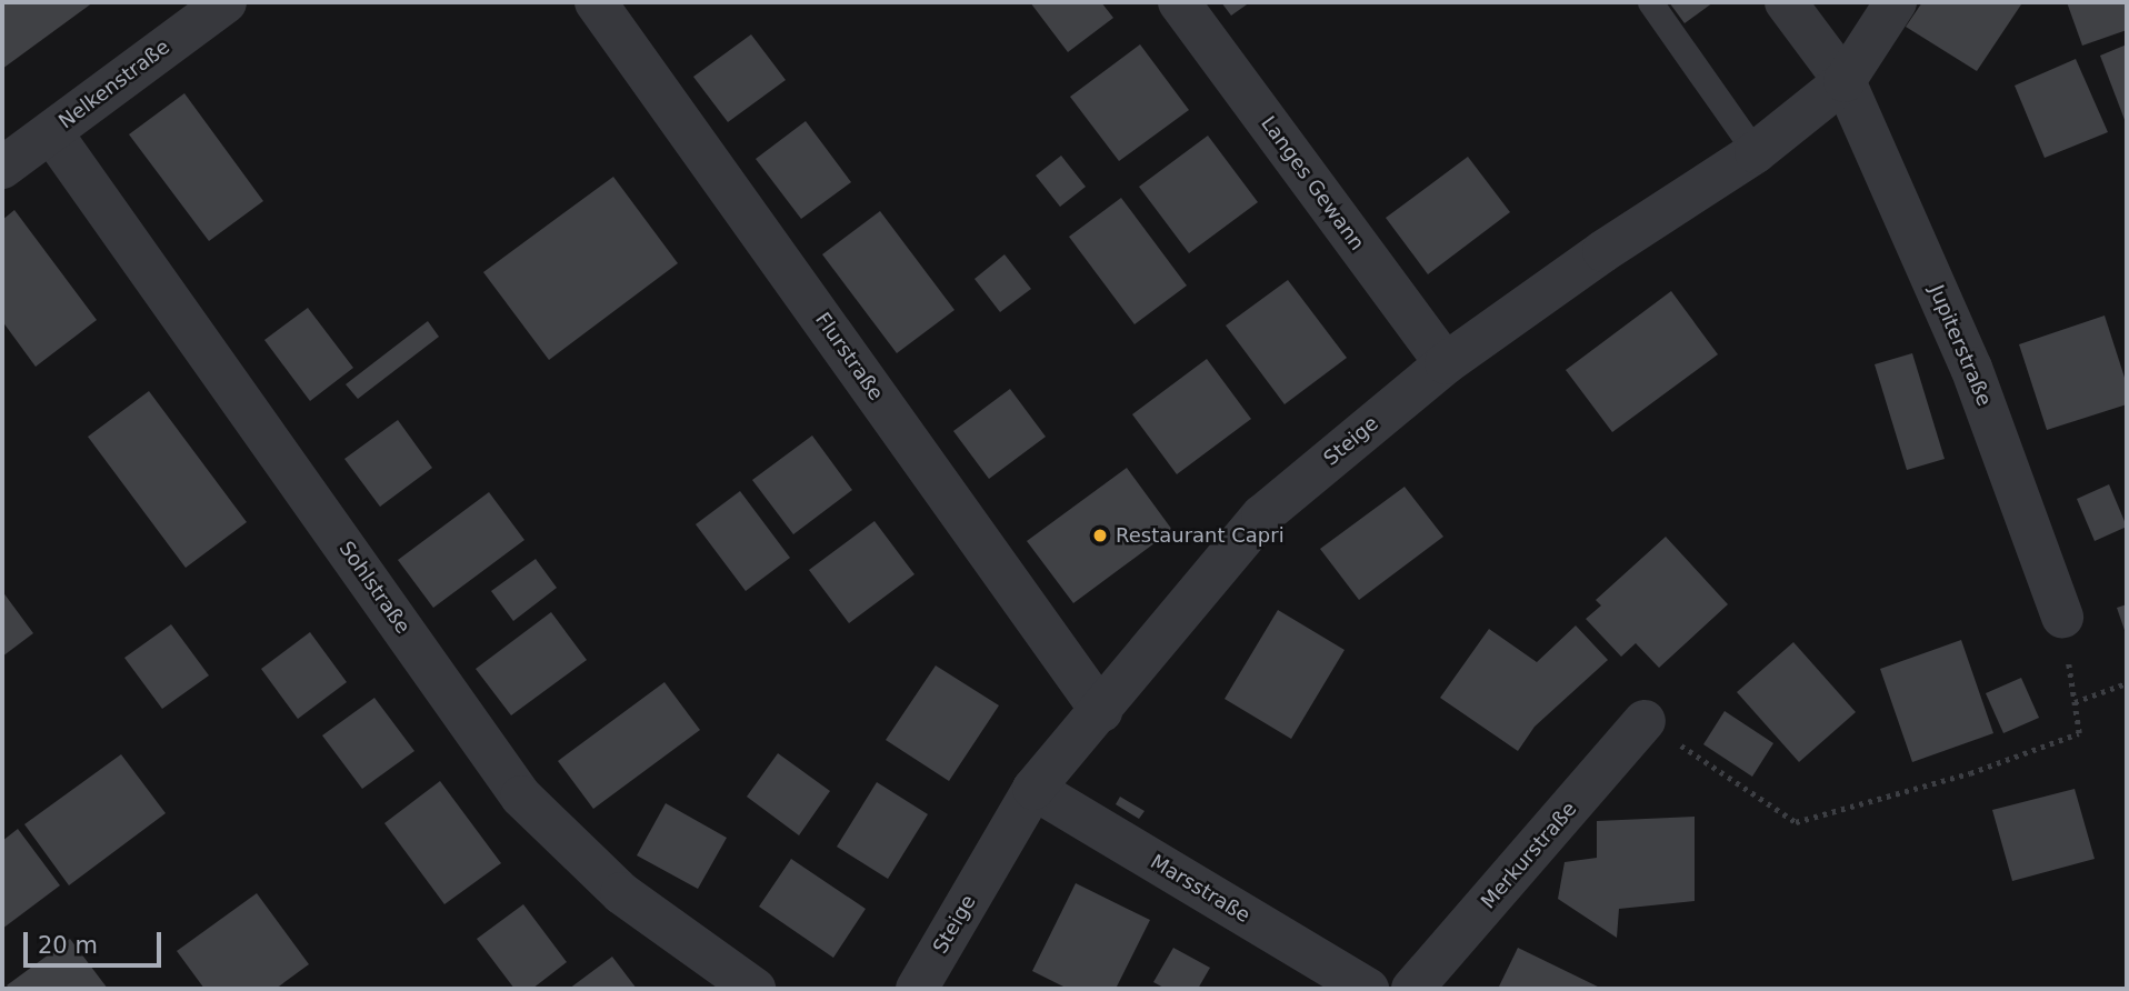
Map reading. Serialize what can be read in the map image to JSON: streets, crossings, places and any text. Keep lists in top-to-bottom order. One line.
{"streets":{"street":["Nelkenstraße","Langes Gewann","Jupiterstraße","Flurstraße","Steige","Sohlstraße","Merkurstraße","Marsstraße"]},"crossings":[["Nelkenstraße","Sohlstraße"],["Langes Gewann","Steige"],["Jupiterstraße","Steige"],["Flurstraße","Steige"],["Steige","Marsstraße"]],"places":["Restaurant Capri"],"scale_bar":"20 m"}
